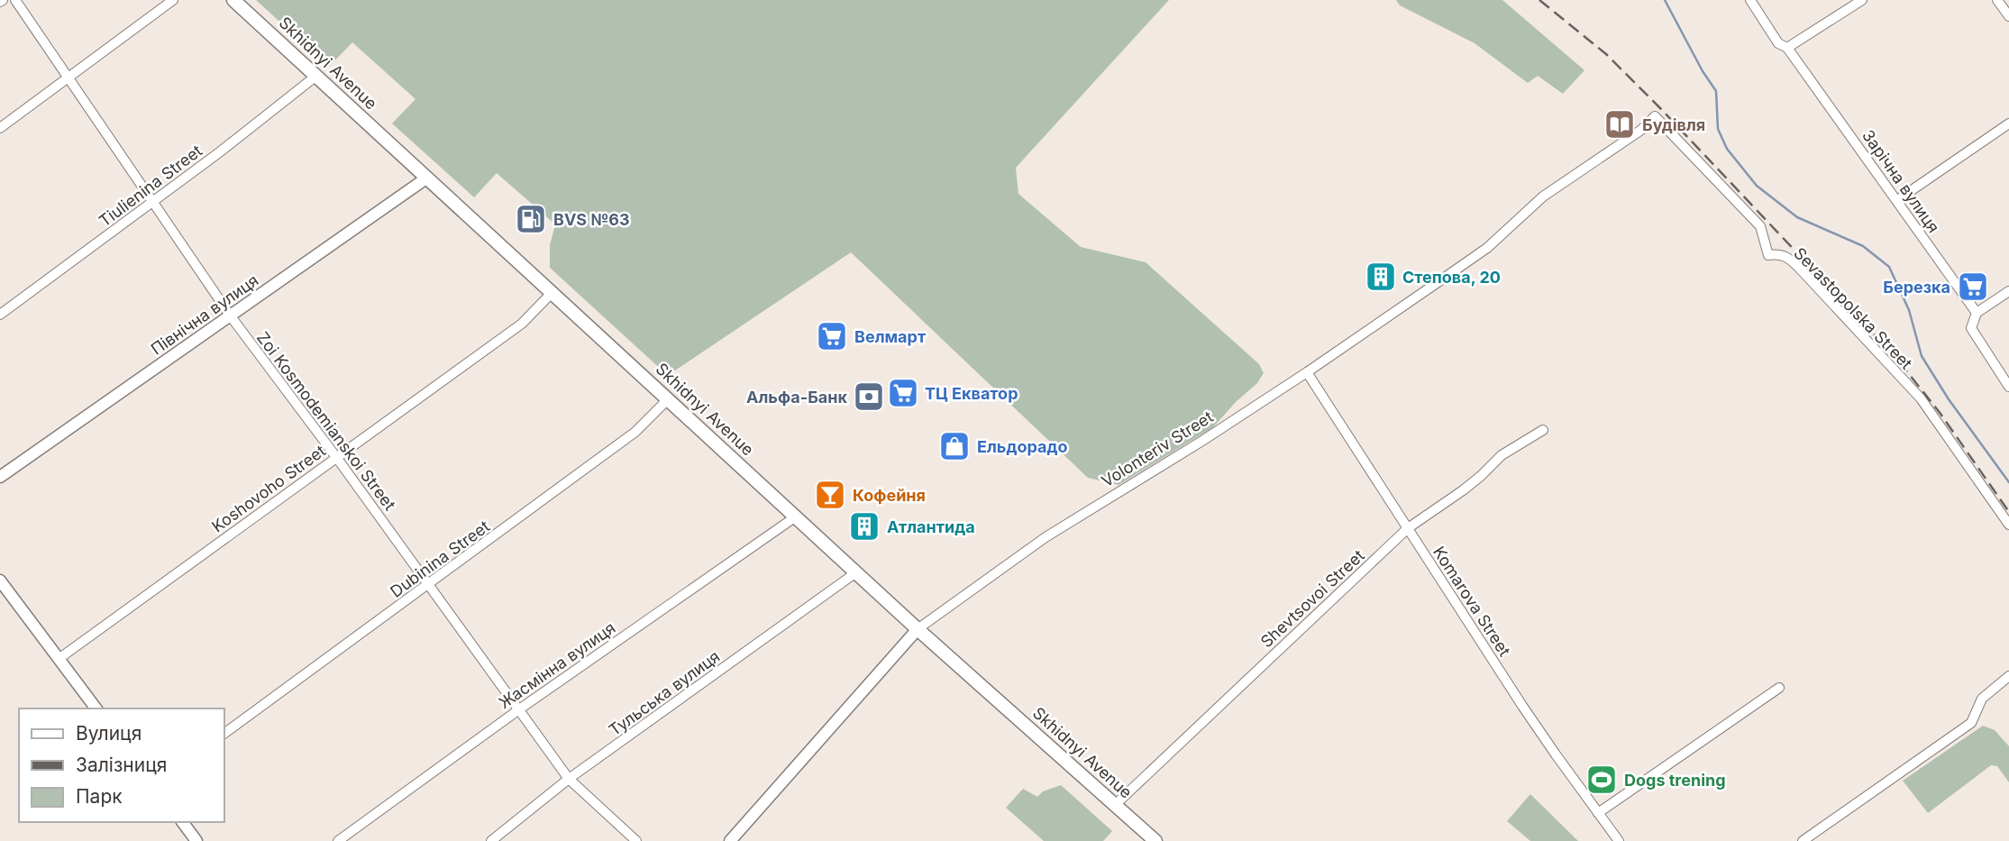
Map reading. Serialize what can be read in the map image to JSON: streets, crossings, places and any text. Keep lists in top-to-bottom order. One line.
{"streets":{"main road":["Skhidnyi Avenue"],"street":["Зарічна вулиця","Tiulienina Street","Sevastopolska Street","Північна вулиця","Zoi Kosmodemianskoi Street","Volonteriv Street","Koshovoho Street","Dubinina Street","Shevtsovoi Street","Komarova Street","Жасмінна вулиця","Тульська вулиця"]},"crossings":[["Skhidnyi Avenue","Tiulienina Street"],["Skhidnyi Avenue","Північна вулиця"],["Skhidnyi Avenue","Volonteriv Street"],["Skhidnyi Avenue","Koshovoho Street"],["Skhidnyi Avenue","Dubinina Street"],["Skhidnyi Avenue","Shevtsovoi Street"],["Skhidnyi Avenue","Жасмінна вулиця"],["Skhidnyi Avenue","Тульська вулиця"],["Tiulienina Street","Zoi Kosmodemianskoi Street"],["Sevastopolska Street","Volonteriv Street"],["Північна вулиця","Zoi Kosmodemianskoi Street"],["Zoi Kosmodemianskoi Street","Koshovoho Street"],["Zoi Kosmodemianskoi Street","Dubinina Street"],["Zoi Kosmodemianskoi Street","Жасмінна вулиця"],["Zoi Kosmodemianskoi Street","Тульська вулиця"],["Volonteriv Street","Komarova Street"],["Shevtsovoi Street","Komarova Street"]],"places":{"library":["Будівля"],"fuel station":["BVS №63"],"building":["Степова, 20","Атлантида"],"supermarket":["Березка","Велмарт","ТЦ Екватор"],"bank":["Альфа-Банк"],"shop":["Ельдорадо"],"bar":["Кофейня"],"sports":["Dogs trening"]},"legend":["Вулиця","Залізниця","Парк"]}
